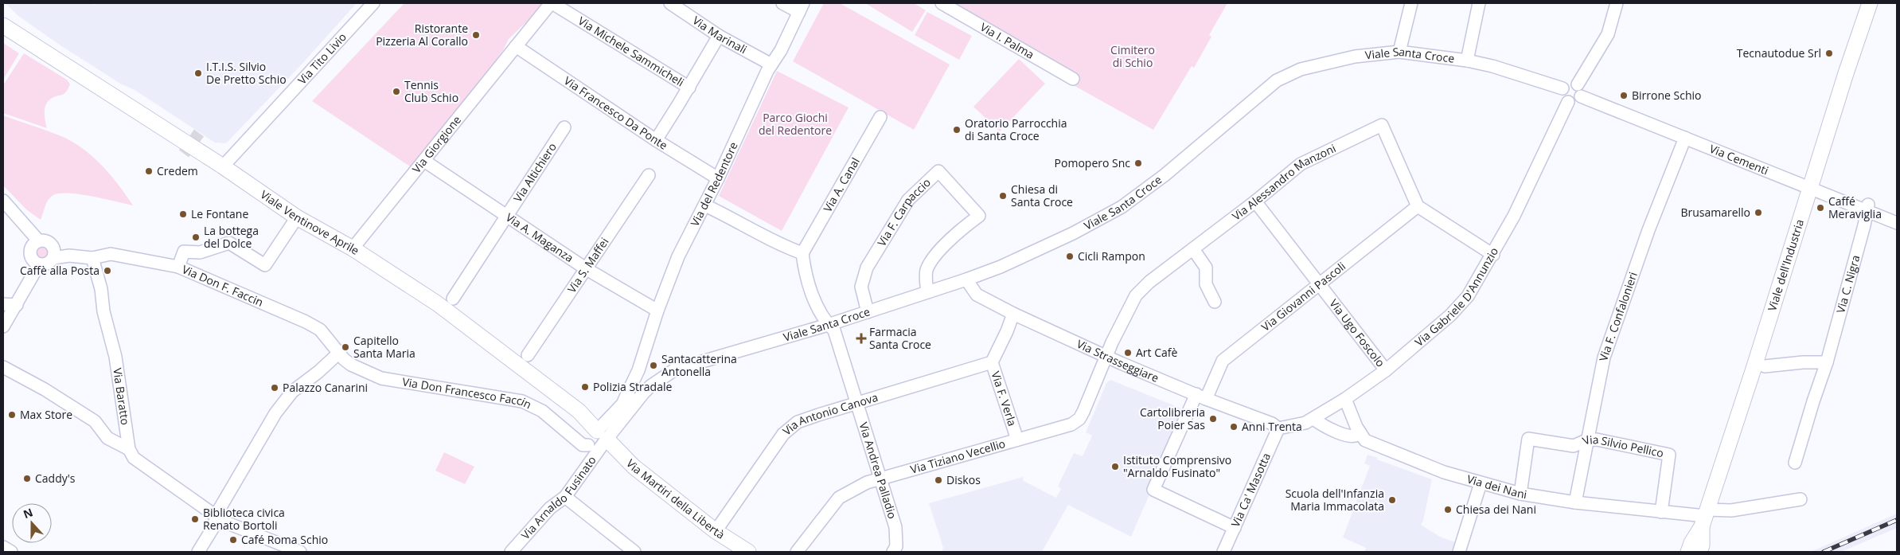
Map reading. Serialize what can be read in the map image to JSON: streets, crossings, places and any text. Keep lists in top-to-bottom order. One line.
{"streets":{"main road":["Viale Ventinove Aprile","Viale dell'Industria","Via Martiri della Libertà"],"street":["Via Marinali","Via I. Palma","Via Michele Sammicheli","Via Tito Livio","Viale Santa Croce","Via Francesco Da Ponte","Via Giorgione","Via Cementi","Via Altichiero","Via Alessandro Manzoni","Via del Redentore","Via A. Canal","Via F. Carpaccio","Via A. Maganza","Via S. Maffei","Via C. Nigra","Via Don F. Faccin","Via Giovanni Pascoli","Via Gabriele D'Annunzio","Via F. Confalonieri","Via Ugo Foscolo","Via Strasseggiare","Via Don Francesco Faccin","Via Baratto","Via F. Verla","Via Antonio Canova","Via Silvio Pellico","Via Tiziano Vecellio","Via Andrea Palladio","Via dei Nani","Via Ca' Masotta","Via Arnaldo Fusinato"]},"crossings":[["Via Marinali","Via del Redentore"],["Via Michele Sammicheli","Via Giorgione"],["Via Tito Livio","Viale Ventinove Aprile"],["Viale Santa Croce","Via Cementi"],["Viale Santa Croce","Via del Redentore"],["Viale Santa Croce","Via F. Carpaccio"],["Viale Santa Croce","Viale Ventinove Aprile"],["Viale Santa Croce","Via Gabriele D'Annunzio"],["Viale Santa Croce","Via Strasseggiare"],["Viale Santa Croce","Via Andrea Palladio"],["Viale Santa Croce","Via Arnaldo Fusinato"],["Viale Santa Croce","Via Martiri della Libertà"],["Via Francesco Da Ponte","Via Giorgione"],["Via Francesco Da Ponte","Via del Redentore"],["Via Giorgione","Viale Ventinove Aprile"],["Via Giorgione","Via A. Maganza"],["Via Cementi","Viale dell'Industria"],["Via Cementi","Via C. Nigra"],["Via Cementi","Via Gabriele D'Annunzio"],["Via Cementi","Via F. Confalonieri"],["Via Altichiero","Via A. Maganza"],["Via Alessandro Manzoni","Via Giovanni Pascoli"],["Via Alessandro Manzoni","Via Ugo Foscolo"],["Via Alessandro Manzoni","Via Strasseggiare"],["Via Alessandro Manzoni","Via Tiziano Vecellio"],["Via del Redentore","Via A. Maganza"],["Via A. Canal","Via Andrea Palladio"],["Viale Ventinove Aprile","Via Don F. Faccin"],["Viale Ventinove Aprile","Via Arnaldo Fusinato"],["Viale Ventinove Aprile","Via Martiri della Libertà"],["Via A. Maganza","Via S. Maffei"],["Viale dell'Industria","Via dei Nani"],["Via Don F. Faccin","Via Don Francesco Faccin"],["Via Don F. Faccin","Via Baratto"],["Via Giovanni Pascoli","Via Ugo Foscolo"],["Via Giovanni Pascoli","Via Strasseggiare"],["Via Giovanni Pascoli","Via Ca' Masotta"],["Via Gabriele D'Annunzio","Via Ugo Foscolo"],["Via Gabriele D'Annunzio","Via Strasseggiare"],["Via Gabriele D'Annunzio","Via dei Nani"],["Via Gabriele D'Annunzio","Via Ca' Masotta"],["Via F. Confalonieri","Via Silvio Pellico"],["Via F. Confalonieri","Via dei Nani"],["Via Strasseggiare","Via F. Verla"],["Via Strasseggiare","Via Tiziano Vecellio"],["Via Strasseggiare","Via Ca' Masotta"],["Via F. Verla","Via Antonio Canova"],["Via F. Verla","Via Tiziano Vecellio"],["Via Antonio Canova","Via Andrea Palladio"],["Via Antonio Canova","Via Martiri della Libertà"],["Via Silvio Pellico","Via dei Nani"],["Via Tiziano Vecellio","Via Andrea Palladio"],["Via Arnaldo Fusinato","Via Martiri della Libertà"]],"parks":["Cimitero di Schio","Parco Giochi del Redentore"],"places":{"other":["Ristorante Pizzeria Al Corallo","Tecnautodue Srl","I.T.I.S. Silvio De Pretto Schio","Tennis Club Schio","Birrone Schio","Oratorio Parrocchia di Santa Croce","Pomopero Snc","Credem","Chiesa di Santa Croce","Caffé Meraviglia","Brusamarello","Le Fontane","La bottega del Dolce","Cicli Rampon","Caffè alla Posta","Capitello Santa Maria","Art Cafè","Santacatterina Antonella","Polizia Stradale","Palazzo Canarini","Max Store","Cartolibreria Poier Sas","Anni Trenta","Istituto Comprensivo \"Arnaldo Fusinato\"","Caddy's","Diskos","Scuola dell'Infanzia Maria Immacolata","Chiesa dei Nani","Biblioteca civica Renato Bortoli","Café Roma Schio"],"health":["Farmacia Santa Croce"]},"north":"top"}
